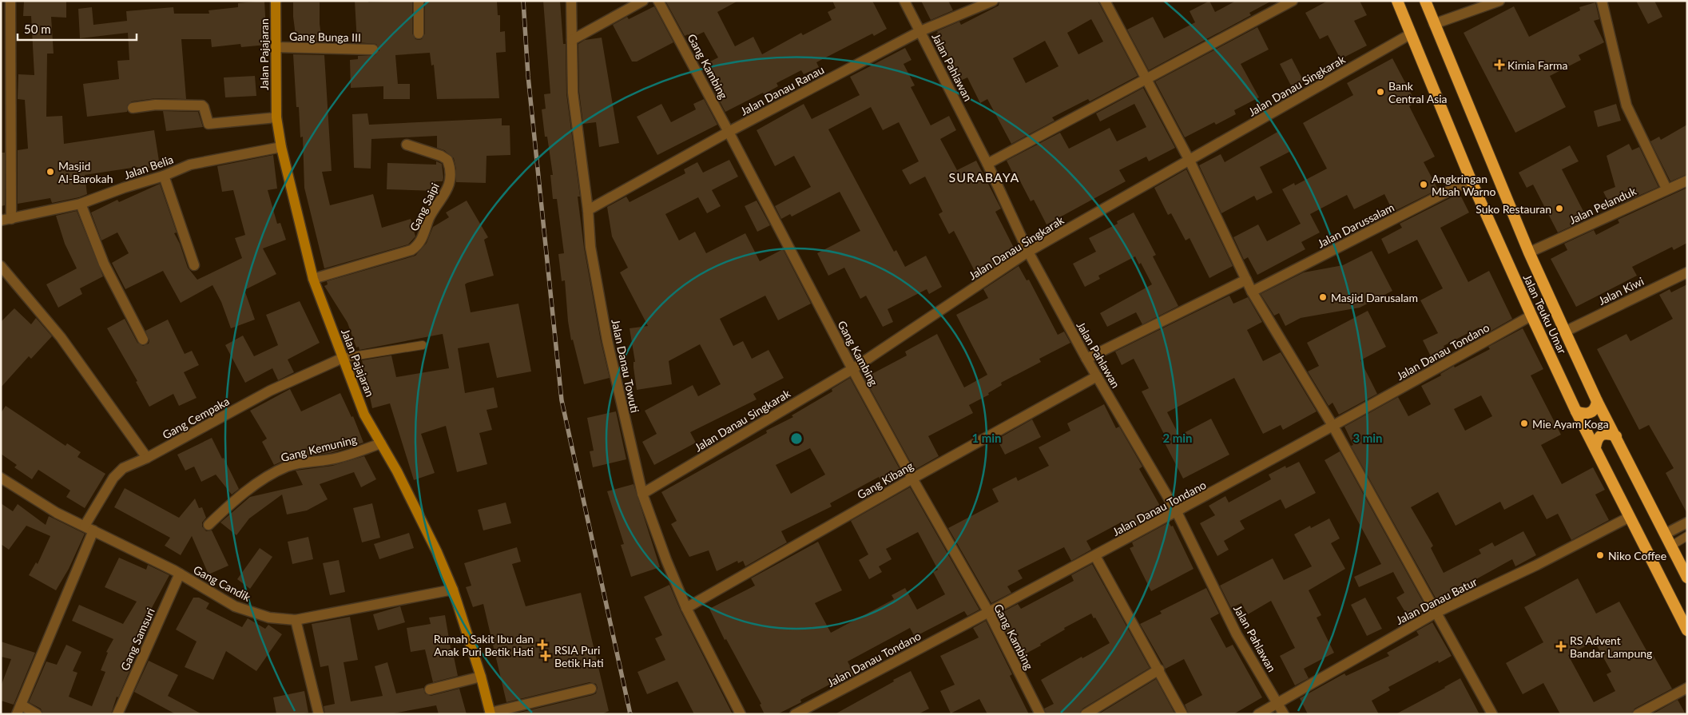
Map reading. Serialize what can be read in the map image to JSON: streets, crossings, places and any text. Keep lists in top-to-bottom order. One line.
{"streets":{"highway":["Jalan Teuku Umar"],"main road":["Jalan Pajajaran"],"street":["Gang Bunga III","Gang Kambing","Jalan Pahlawan","Jalan Danau Singkarak","Jalan Danau Ranau","Jalan Belia","Jalan Pelanduk","Gang Saipi","Jalan Darussalam","Jalan Kiwi","Jalan Danau Tondano","Jalan Danau Towuti","Gang Cempaka","Gang Kemuning","Gang Kibang","Gang Candik","Jalan Danau Batur","Gang Samsuri"]},"crossings":[["Gang Bunga III","Jalan Pajajaran"],["Jalan Pajajaran","Jalan Belia"],["Jalan Pajajaran","Gang Saipi"],["Jalan Pajajaran","Gang Cempaka"],["Jalan Pajajaran","Gang Kemuning"],["Jalan Pajajaran","Gang Candik"],["Gang Kambing","Jalan Danau Singkarak"],["Gang Kambing","Jalan Danau Ranau"],["Gang Kambing","Jalan Danau Tondano"],["Gang Kambing","Gang Kibang"],["Jalan Pahlawan","Jalan Danau Singkarak"],["Jalan Pahlawan","Jalan Danau Ranau"],["Jalan Pahlawan","Jalan Danau Tondano"],["Jalan Pahlawan","Gang Kibang"],["Jalan Pahlawan","Jalan Danau Batur"],["Jalan Danau Singkarak","Jalan Teuku Umar"],["Jalan Danau Singkarak","Jalan Danau Towuti"],["Jalan Danau Ranau","Jalan Danau Towuti"],["Jalan Pelanduk","Jalan Teuku Umar"],["Jalan Darussalam","Jalan Teuku Umar"],["Jalan Kiwi","Jalan Teuku Umar"],["Jalan Teuku Umar","Jalan Danau Tondano"],["Jalan Teuku Umar","Jalan Danau Batur"],["Jalan Danau Towuti","Gang Kibang"],["Gang Cempaka","Gang Candik"],["Gang Candik","Gang Samsuri"]],"districts":["SURABAYA"],"places":{"health":["Kimia Farma","Rumah Sakit Ibu dan Anak Puri Betik Hati","RS Advent Bandar Lampung","RSIA Puri Betik Hati"],"other":["Bank Central Asia","Masjid Al-Barokah","Angkringan Mbah Warno","Suko Restauran","Masjid Darusalam","Mie Ayam Koga","Niko Coffee"]},"scale_bar":"50 m","rings":["1 min","2 min","3 min"]}
